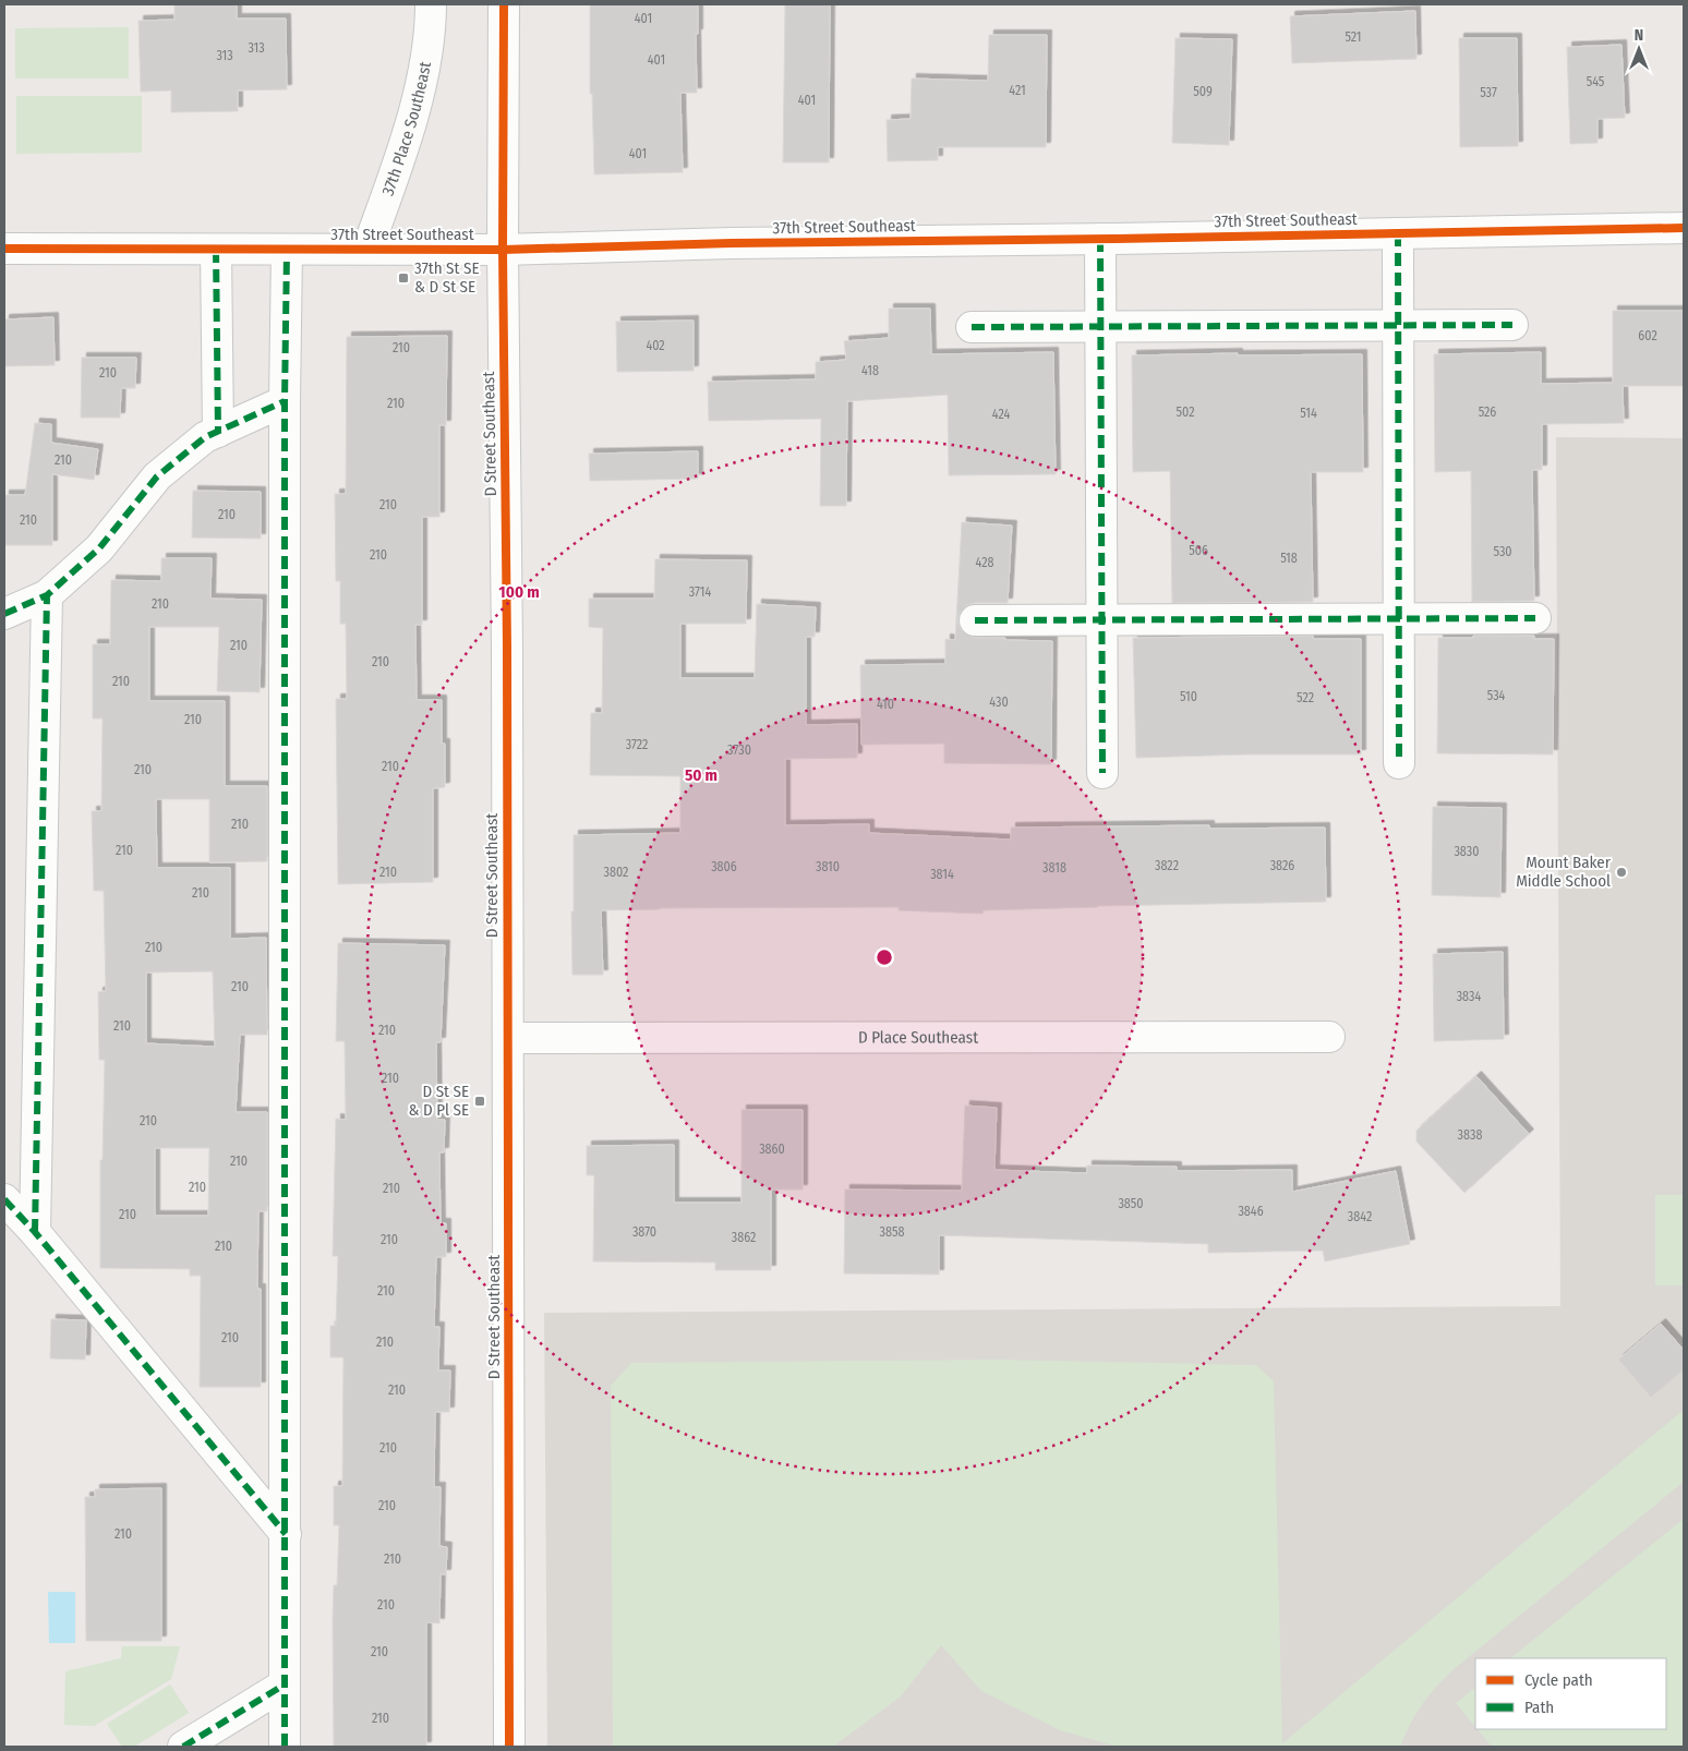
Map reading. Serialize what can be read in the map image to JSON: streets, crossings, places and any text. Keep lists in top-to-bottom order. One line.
{"streets":{"street":["37th Place Southeast","37th Street Southeast","D Street Southeast","D Place Southeast"]},"crossings":[["37th Place Southeast","37th Street Southeast"],["37th Street Southeast","D Street Southeast"],["D Street Southeast","D Place Southeast"]],"places":{"transit":["37th St SE & D St SE","D St SE & D Pl SE"],"other":["Mount Baker Middle School"]},"house_numbers":["401","521","313","313","401","545","421","509","537","401","401","602","402","210","418","210","210","502","526","514","424","210","210","210","210","506","530","210","518","428","3714","210","210","210","210","534","510","522","430","410","210","3722","3730","210","210","210","210","3830","3822","3826","3806","3810","3818","210","3802","3814","210","210","210","3834","210","210","210","210","3838","3860","210","210","210","3850","3846","210","3842","3870","3858","3862","210","210","210","210","210","210","210","210","210","210","210","210","210"],"legend":["Cycle path","Path"],"north":"top","rings":["100 m","50 m"]}
